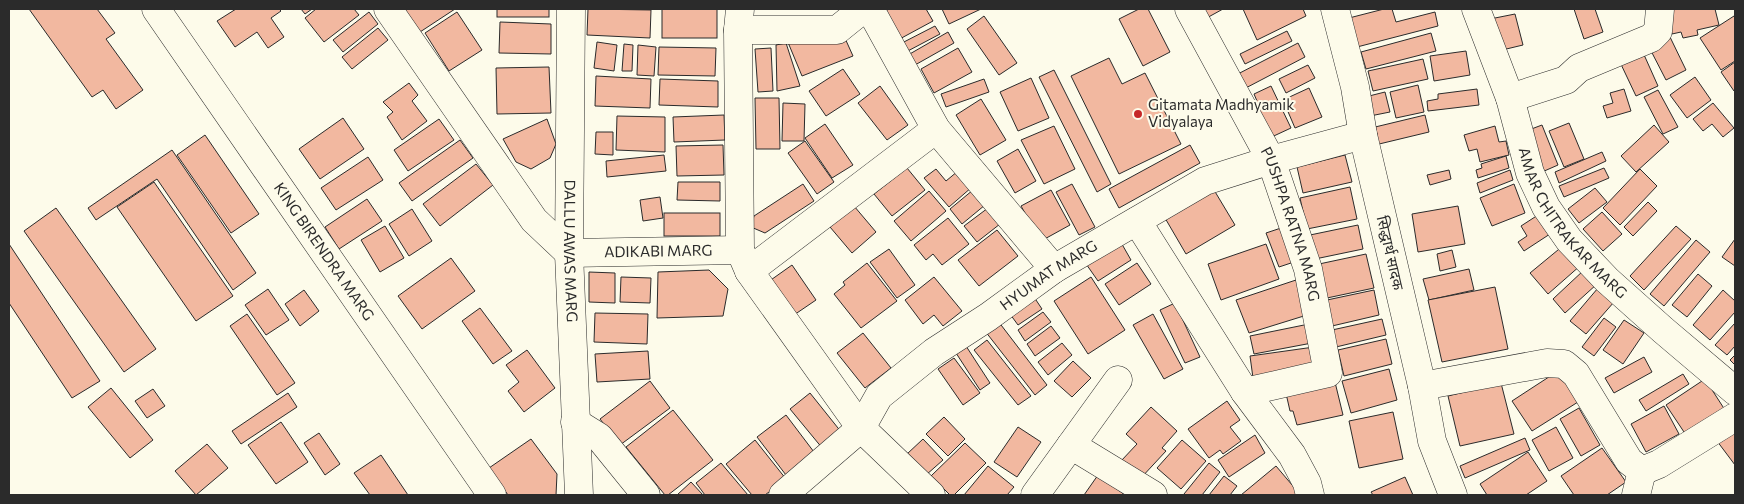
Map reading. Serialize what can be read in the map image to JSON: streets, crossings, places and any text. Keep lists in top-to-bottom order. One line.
{"streets":{"street":["AMAR CHITRAKAR MARG","PUSHPA RATNA MARG","KING BIRENDRA MARG","DALLU AWAS MARG","ADIKABI MARG","सिद्धार्थ सादक","HYUMAT MARG"]},"crossings":[["PUSHPA RATNA MARG","HYUMAT MARG"],["DALLU AWAS MARG","ADIKABI MARG"],["सिद्धार्थ सादक","HYUMAT MARG"]],"places":["Gitamata Madhyamik Vidyalaya"]}
